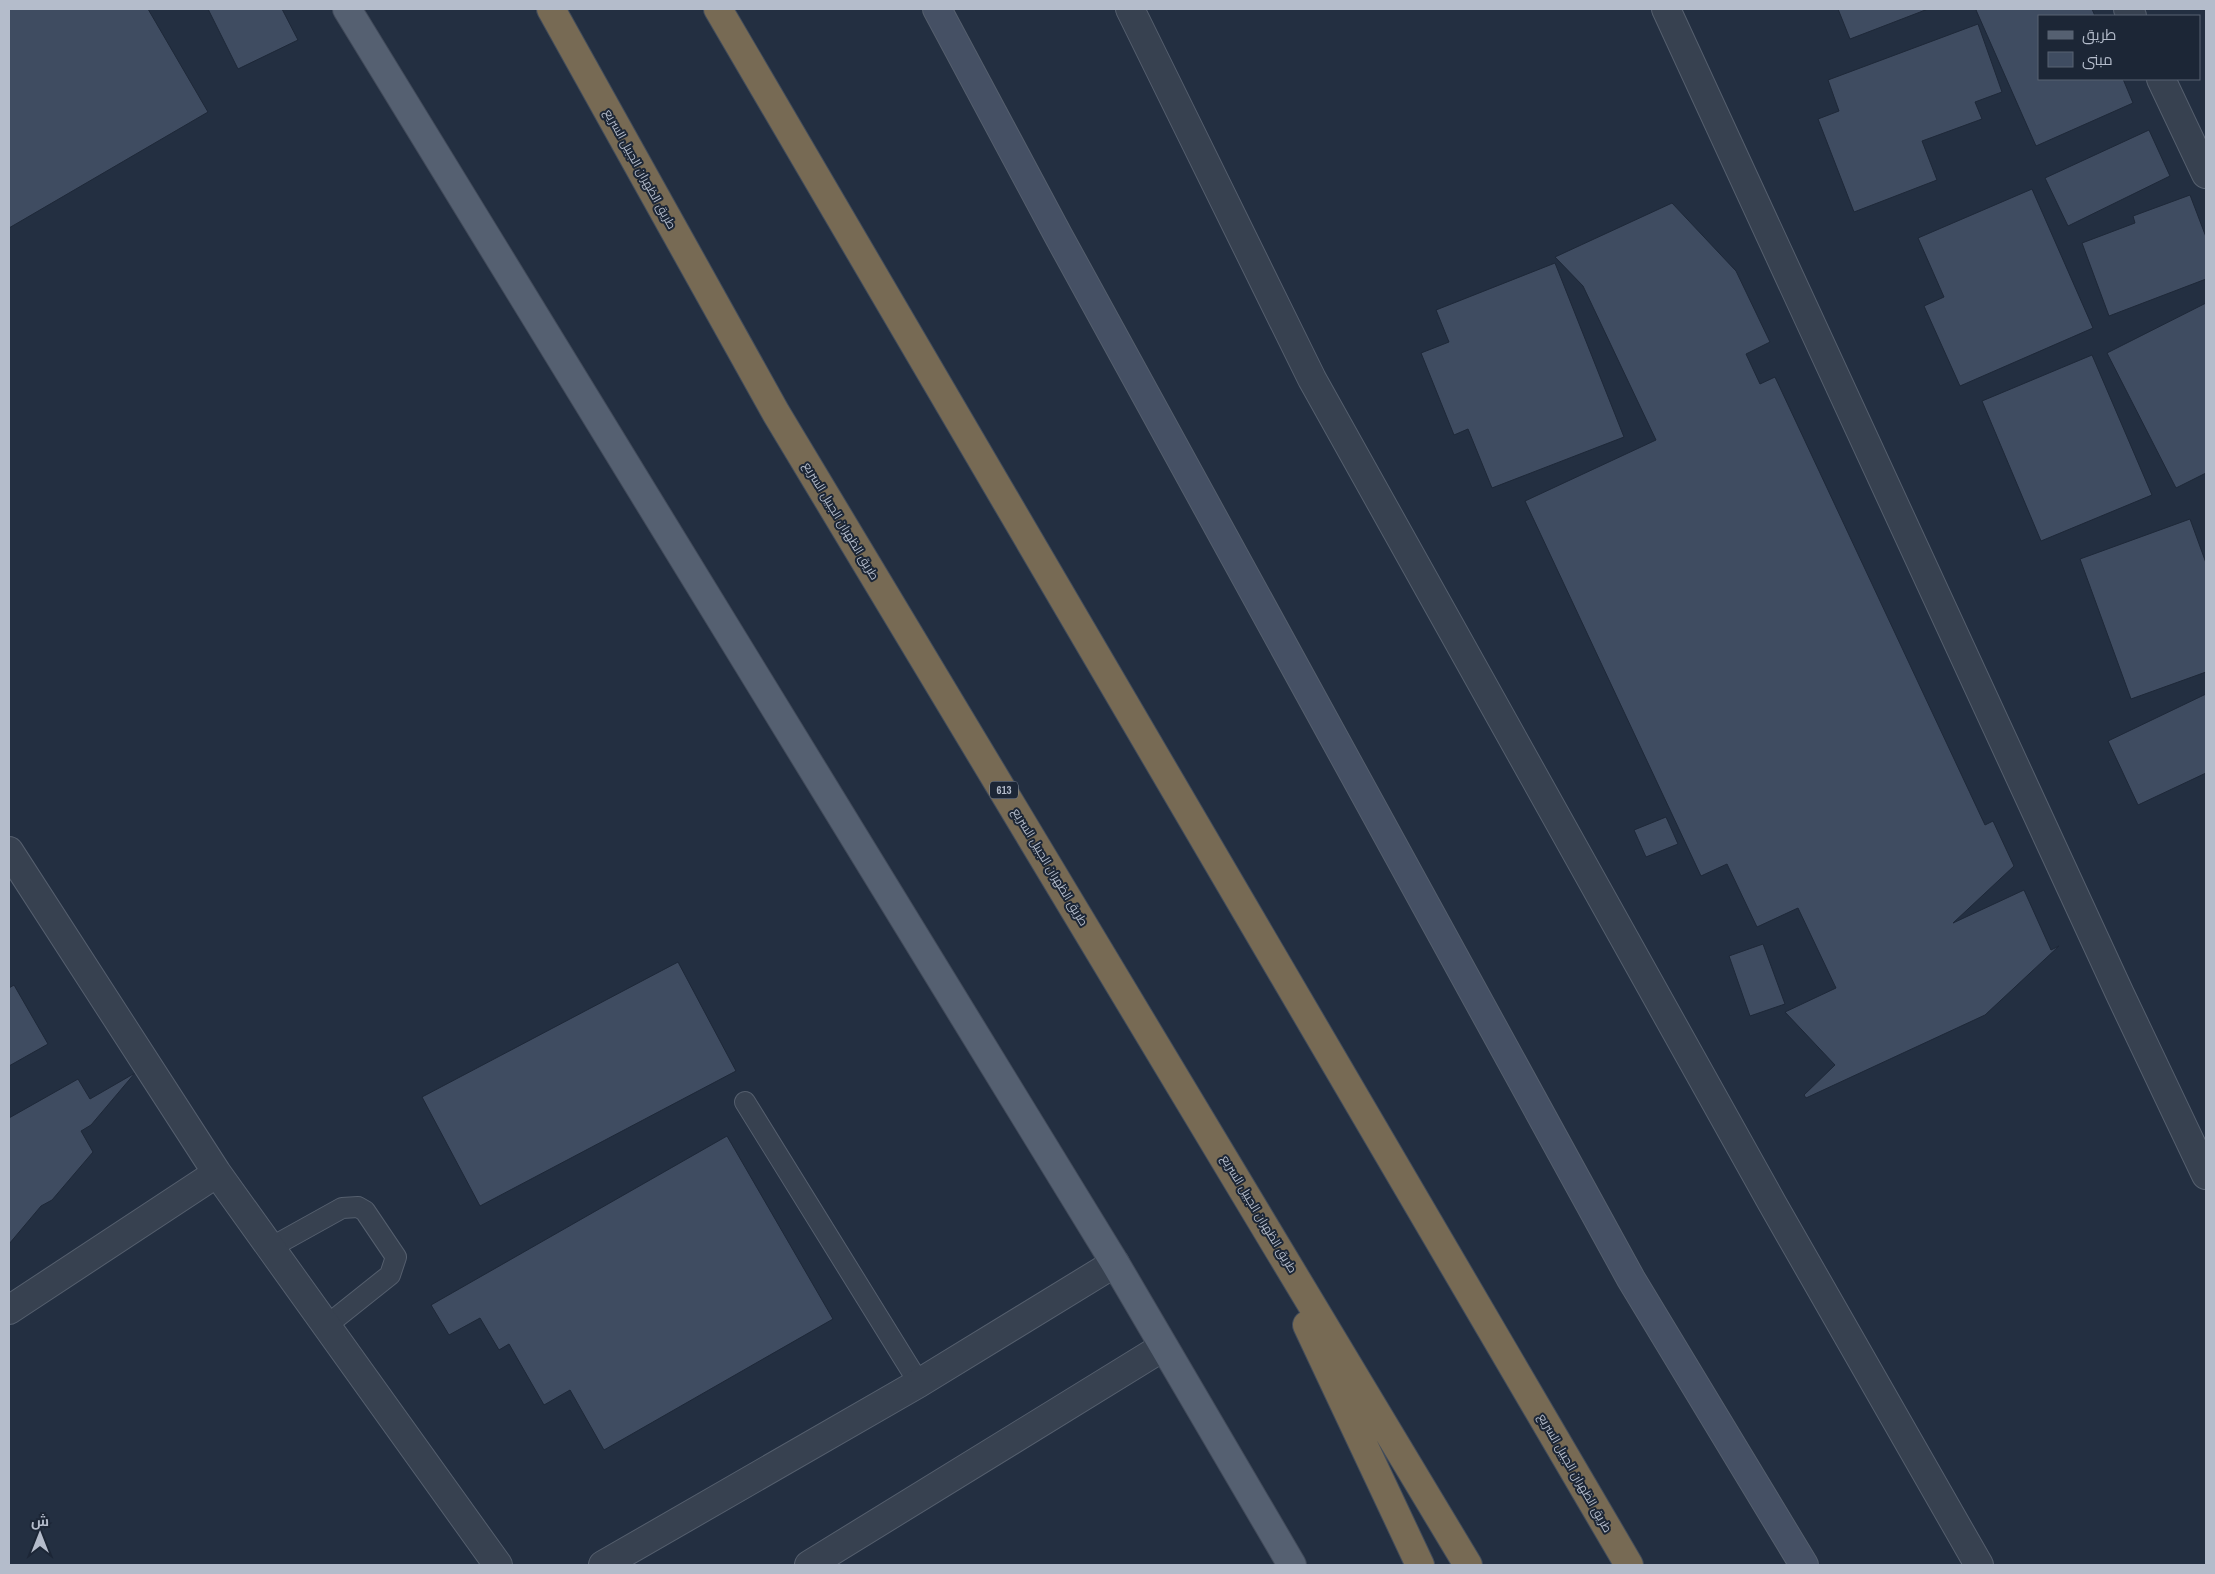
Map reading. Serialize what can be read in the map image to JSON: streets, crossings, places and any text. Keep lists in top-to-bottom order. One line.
{"streets":{"highway":["طريق الظهران الجبيل السريع","613"]},"legend":["طريق","مبنى"],"north":"top"}
